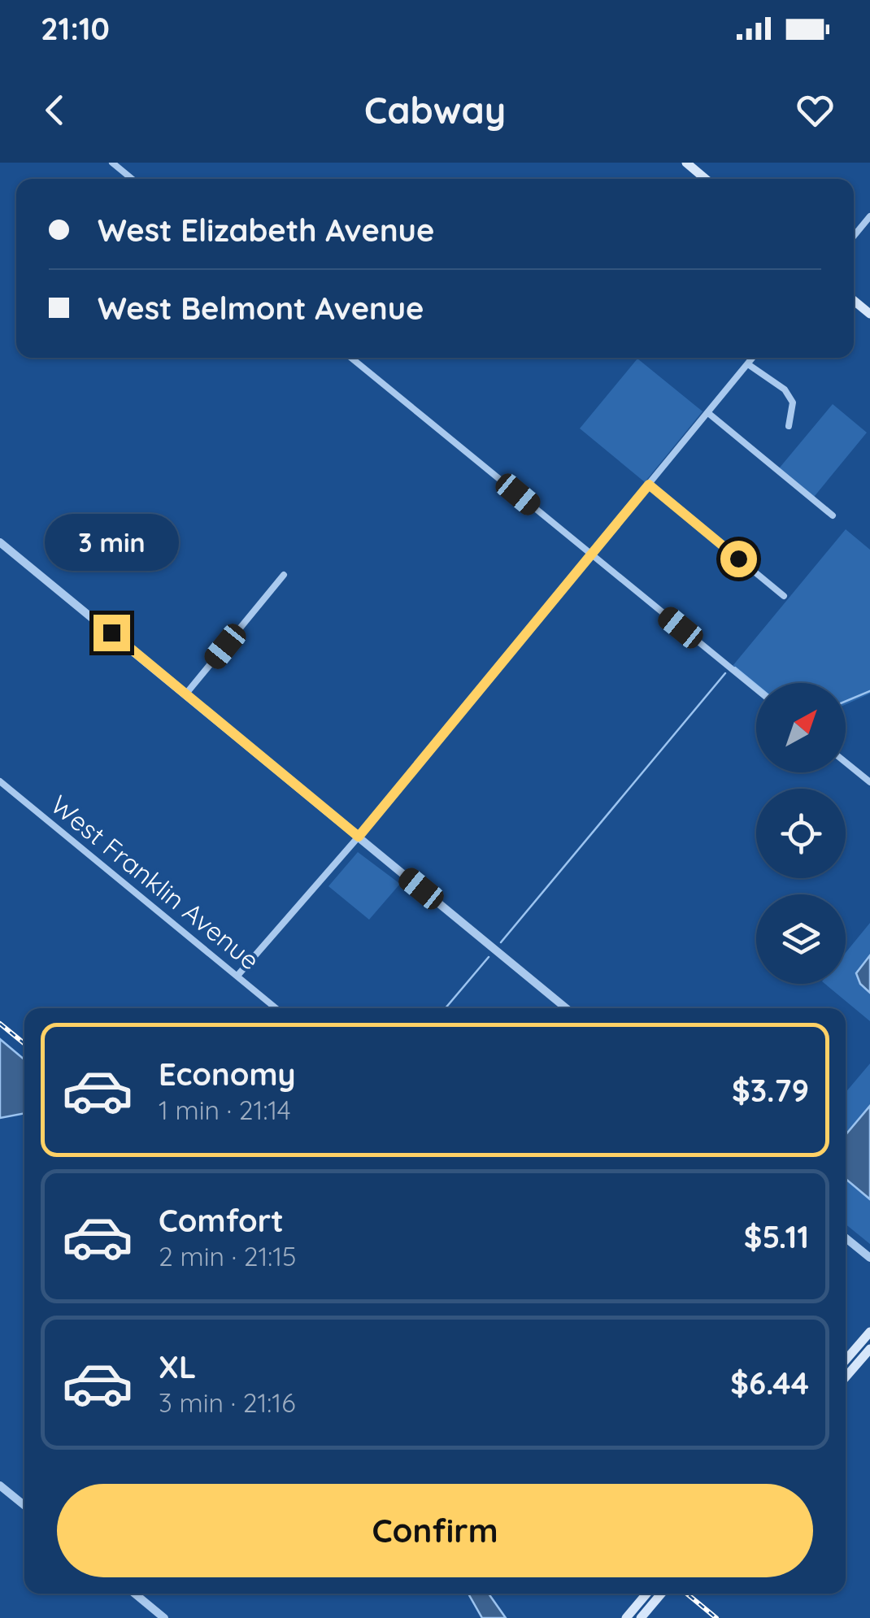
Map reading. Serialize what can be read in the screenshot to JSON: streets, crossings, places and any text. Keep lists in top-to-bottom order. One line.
{"streets":{"street":["West Franklin Avenue"]},"north":"top right","page":{"status":"21:10","header":"Cabway","banner":["West Elizabeth Avenue","West Belmont Avenue"],"bubble":"3 min","list":[{"name":"Economy","note":"1 min · 21:14","value":"$3.79"},{"name":"Comfort","note":"2 min · 21:15","value":"$5.11"},{"name":"XL","note":"3 min · 21:16","value":"$6.44"}],"buttons":"Confirm"}}
